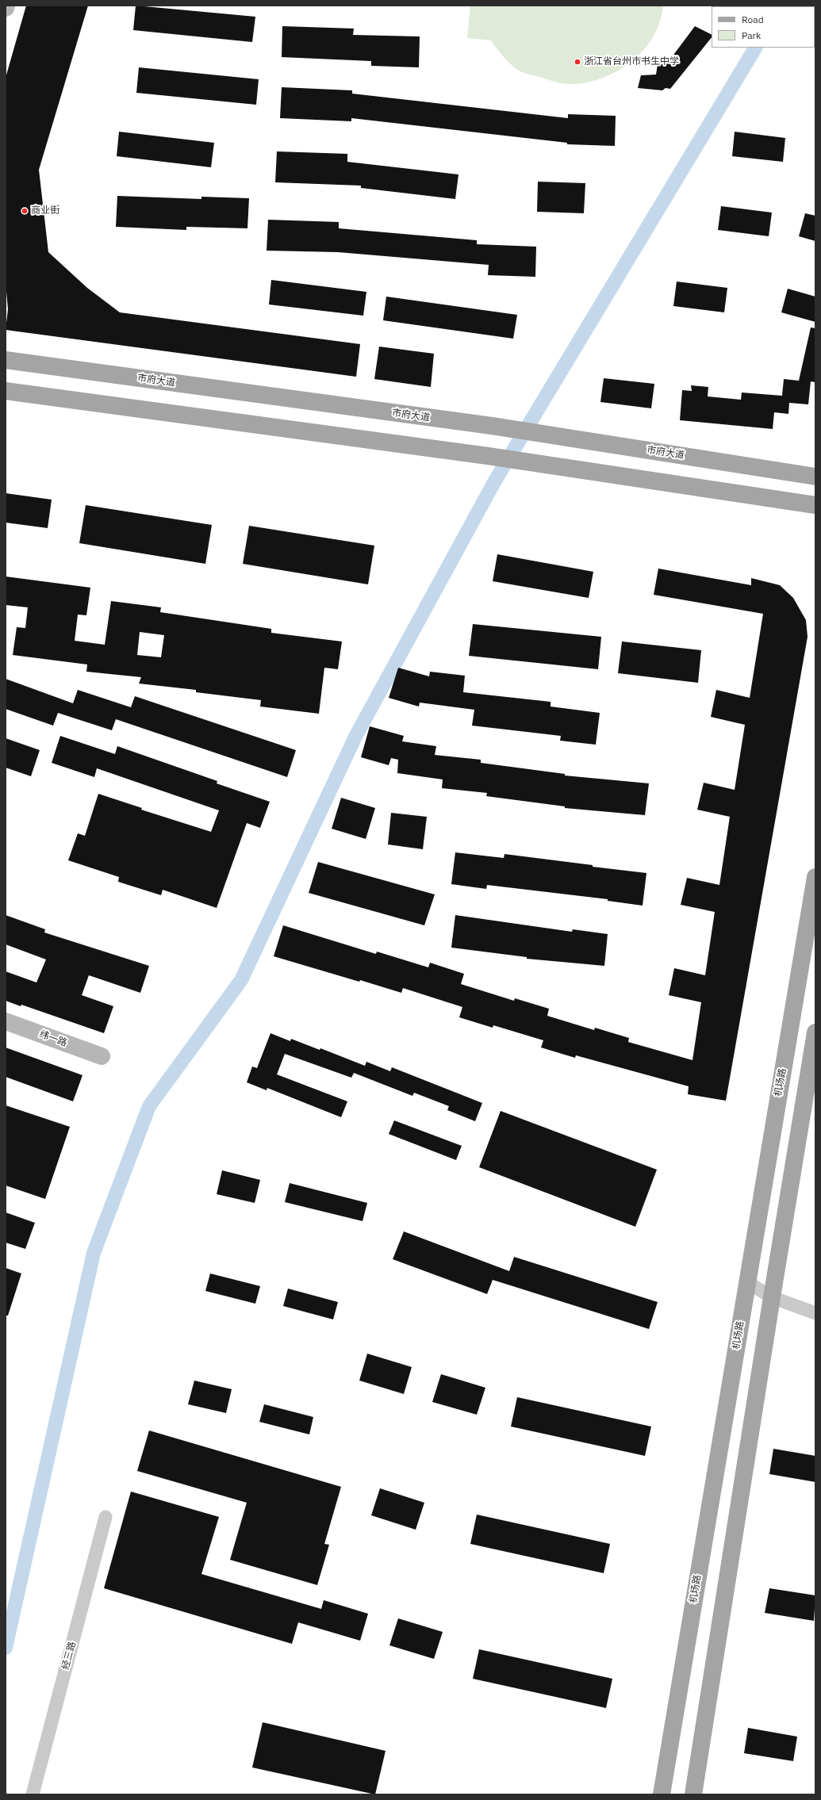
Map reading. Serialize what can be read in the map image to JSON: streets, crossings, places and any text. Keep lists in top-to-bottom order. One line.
{"streets":{"main road":["市府大道","机场路"],"street":["纬一路","经三路"]},"places":["浙江省台州市书生中学","商业街"],"legend":["Road","Park"]}
